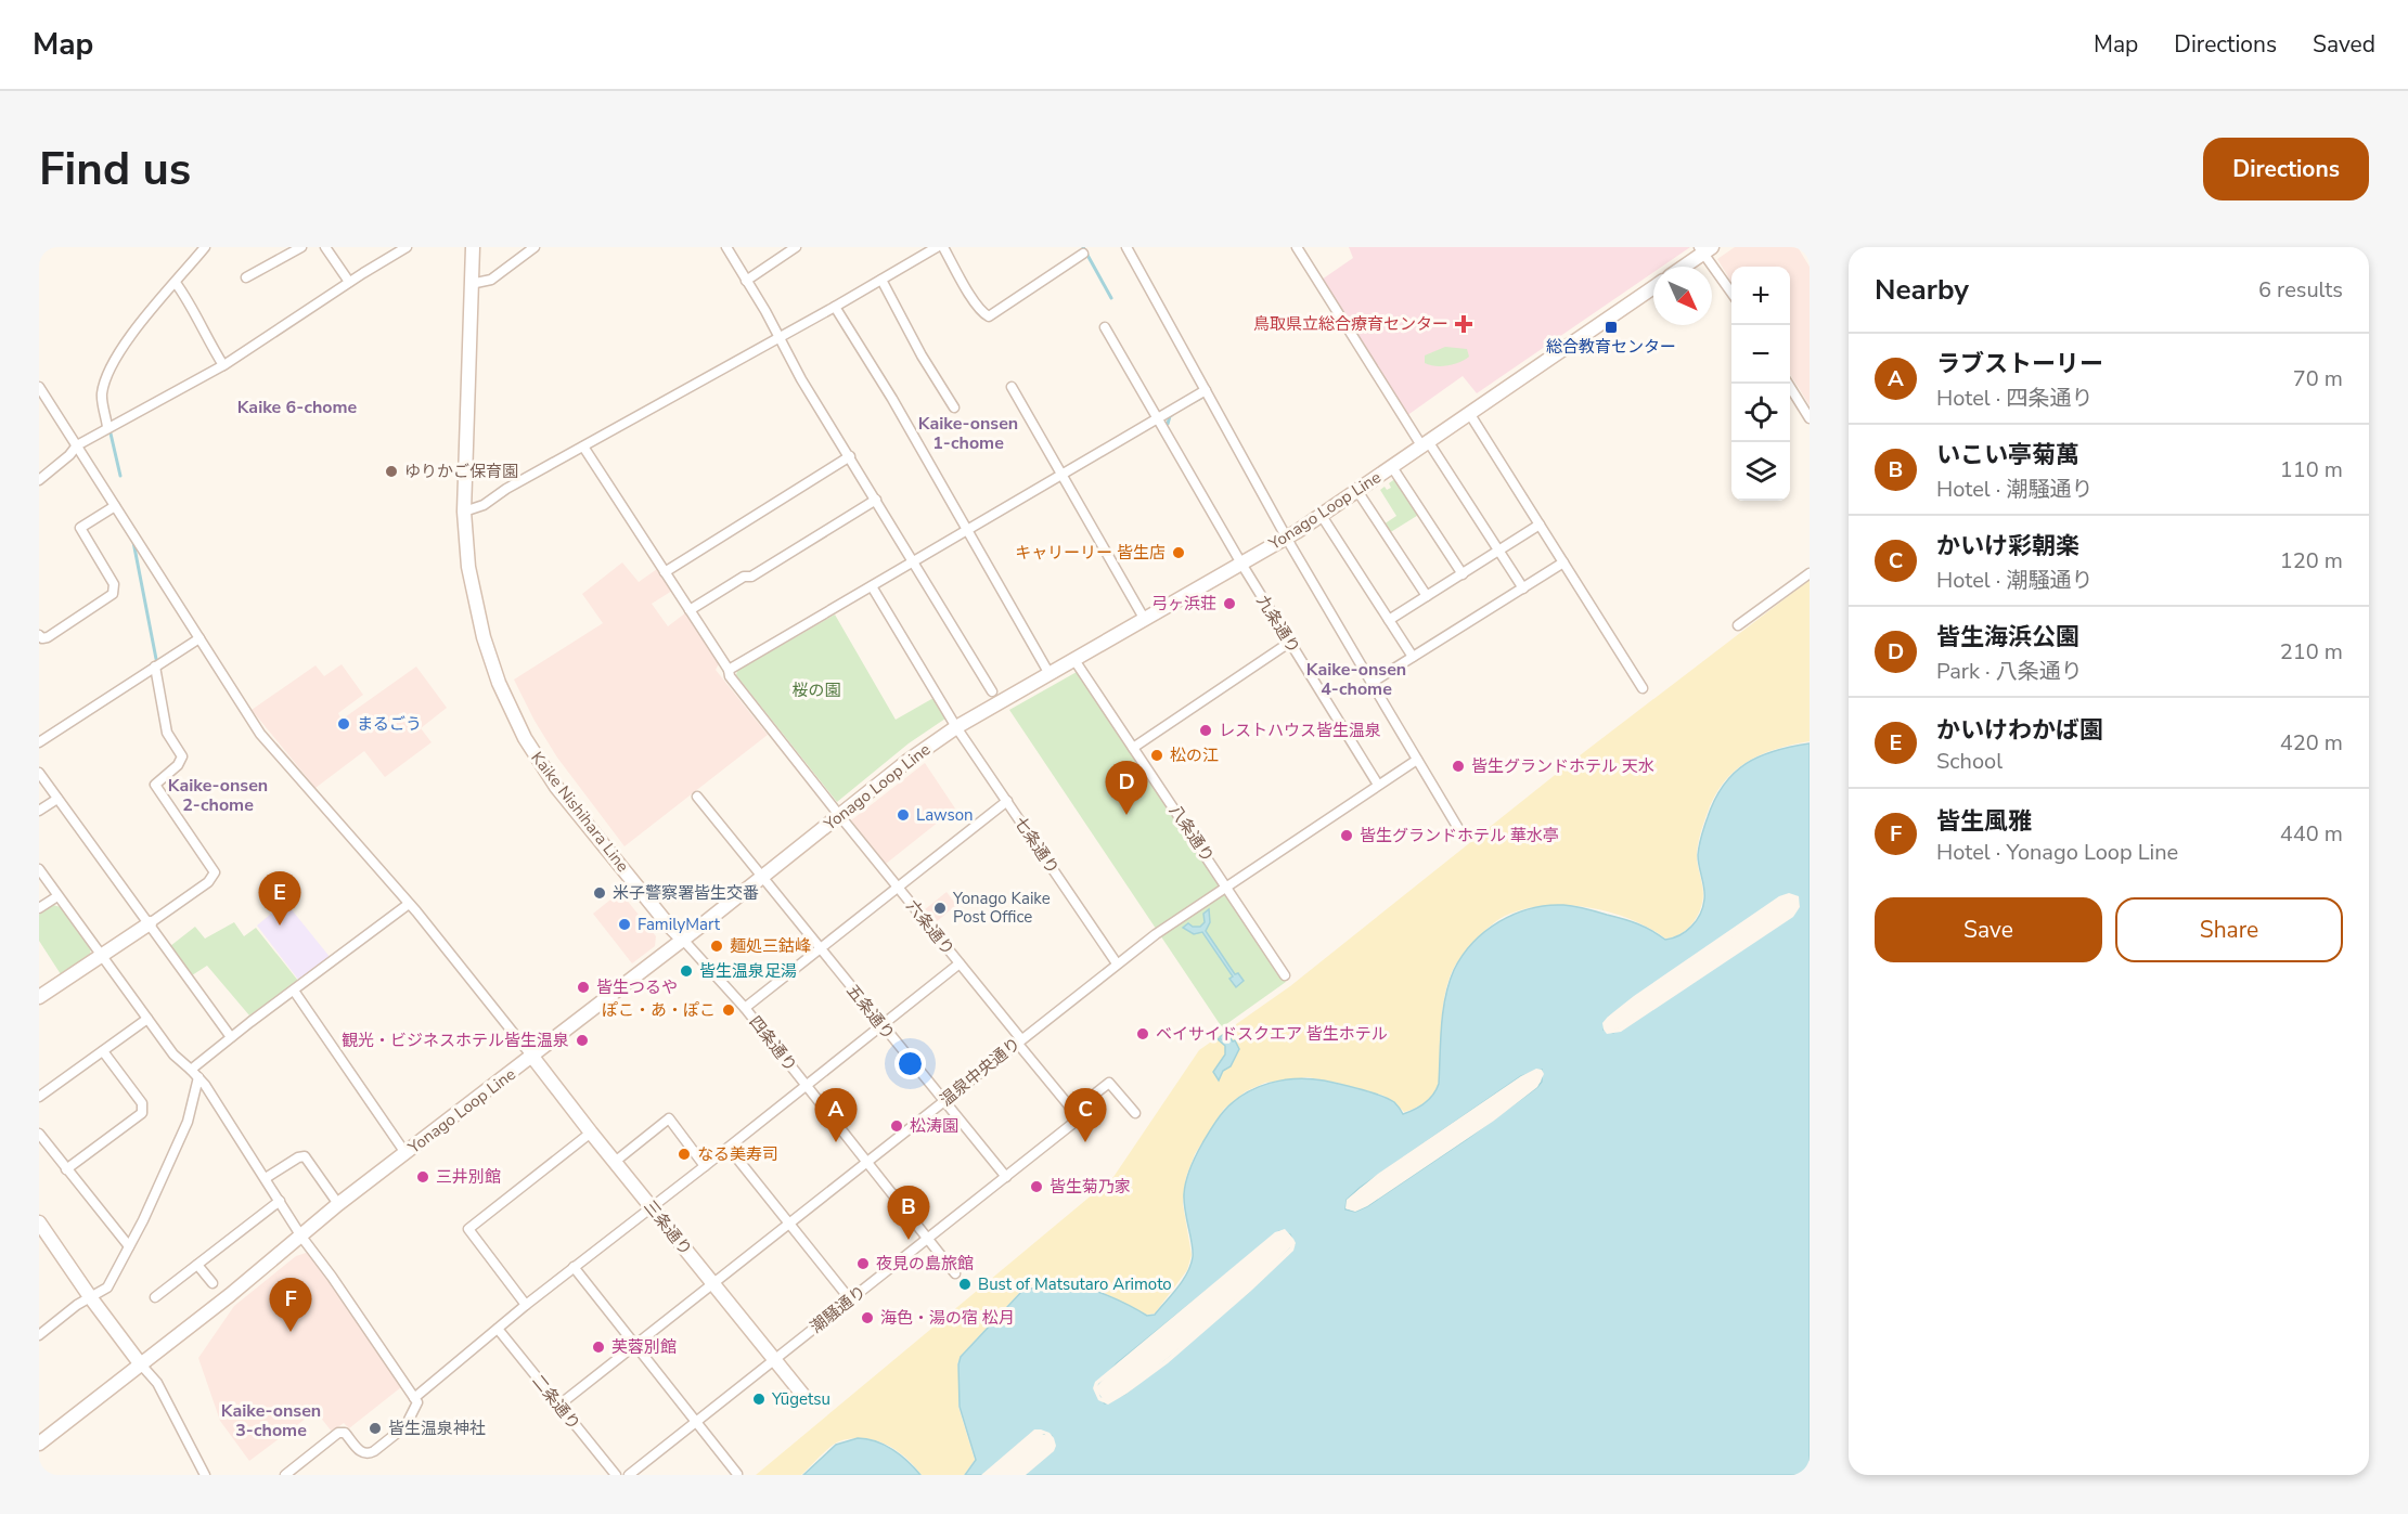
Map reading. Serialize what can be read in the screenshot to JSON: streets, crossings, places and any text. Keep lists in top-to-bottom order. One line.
{"streets":{"main road":["Yonago Loop Line","Kaike Nishihara Line","三条通り"],"street":["九条通り","八条通り","七条通り","六条通り","五条通り","四条通り","温泉中央通り","潮騒通り","二条通り"]},"crossings":[["Yonago Loop Line","九条通り"],["Yonago Loop Line","Kaike Nishihara Line"],["Yonago Loop Line","八条通り"],["Yonago Loop Line","七条通り"],["Yonago Loop Line","六条通り"],["Yonago Loop Line","五条通り"],["Yonago Loop Line","四条通り"],["Yonago Loop Line","三条通り"],["九条通り","温泉中央通り"],["Kaike Nishihara Line","四条通り"],["八条通り","温泉中央通り"],["七条通り","温泉中央通り"],["六条通り","温泉中央通り"],["六条通り","潮騒通り"],["五条通り","温泉中央通り"],["五条通り","潮騒通り"],["四条通り","温泉中央通り"],["四条通り","潮騒通り"],["温泉中央通り","三条通り"],["温泉中央通り","二条通り"],["三条通り","潮騒通り"]],"districts":["Kaike 6-chome","Kaike-onsen 1-chome","Kaike-onsen 4-chome","Kaike-onsen 2-chome","Kaike-onsen 3-chome"],"parks":["桜の園"],"places":{"health":["鳥取県立総合療育センター"],"transit":["総合教育センター"],"other":["ゆりかご保育園","キャリーリー 皆生店","弓ヶ浜荘","まるごう","レストハウス皆生温泉","松の江","皆生グランドホテル 天水","Lawson","皆生グランドホテル 華水亭","米子警察署皆生交番","Yonago Kaike Post Office","FamilyMart","麺処三鈷峰","皆生温泉足湯","皆生つるや","ぽこ・あ・ぽこ","ベイサイドスクエア 皆生ホテル","観光・ビジネスホテル皆生温泉","松涛園","なる美寿司","三井別館","皆生菊乃家","夜見の島旅館","Bust of Matsutaro Arimoto","海色・湯の宿 松月","芙蓉別館","Yūgetsu","皆生温泉神社"]},"north":"bottom right","page":{"header":"Map","nav":["Map","Directions","Saved"],"buttons":["Directions",["Save","Share"]],"title":"Find us","heading":["Nearby","6 results"],"map_buttons":["+","−"],"list":[{"mark":"A","name":"ラブストーリー","note":"Hotel · 四条通り","value":"70 m"},{"mark":"B","name":"いこい亭菊萬","note":"Hotel · 潮騒通り","value":"110 m"},{"mark":"C","name":"かいけ彩朝楽","note":"Hotel · 潮騒通り","value":"120 m"},{"mark":"D","name":"皆生海浜公園","note":"Park · 八条通り","value":"210 m"},{"mark":"E","name":"かいけわかば園","note":"School","value":"420 m"},{"mark":"F","name":"皆生風雅","note":"Hotel · Yonago Loop Line","value":"440 m"}],"pins":["D","E","A","C","B","F"]}}
